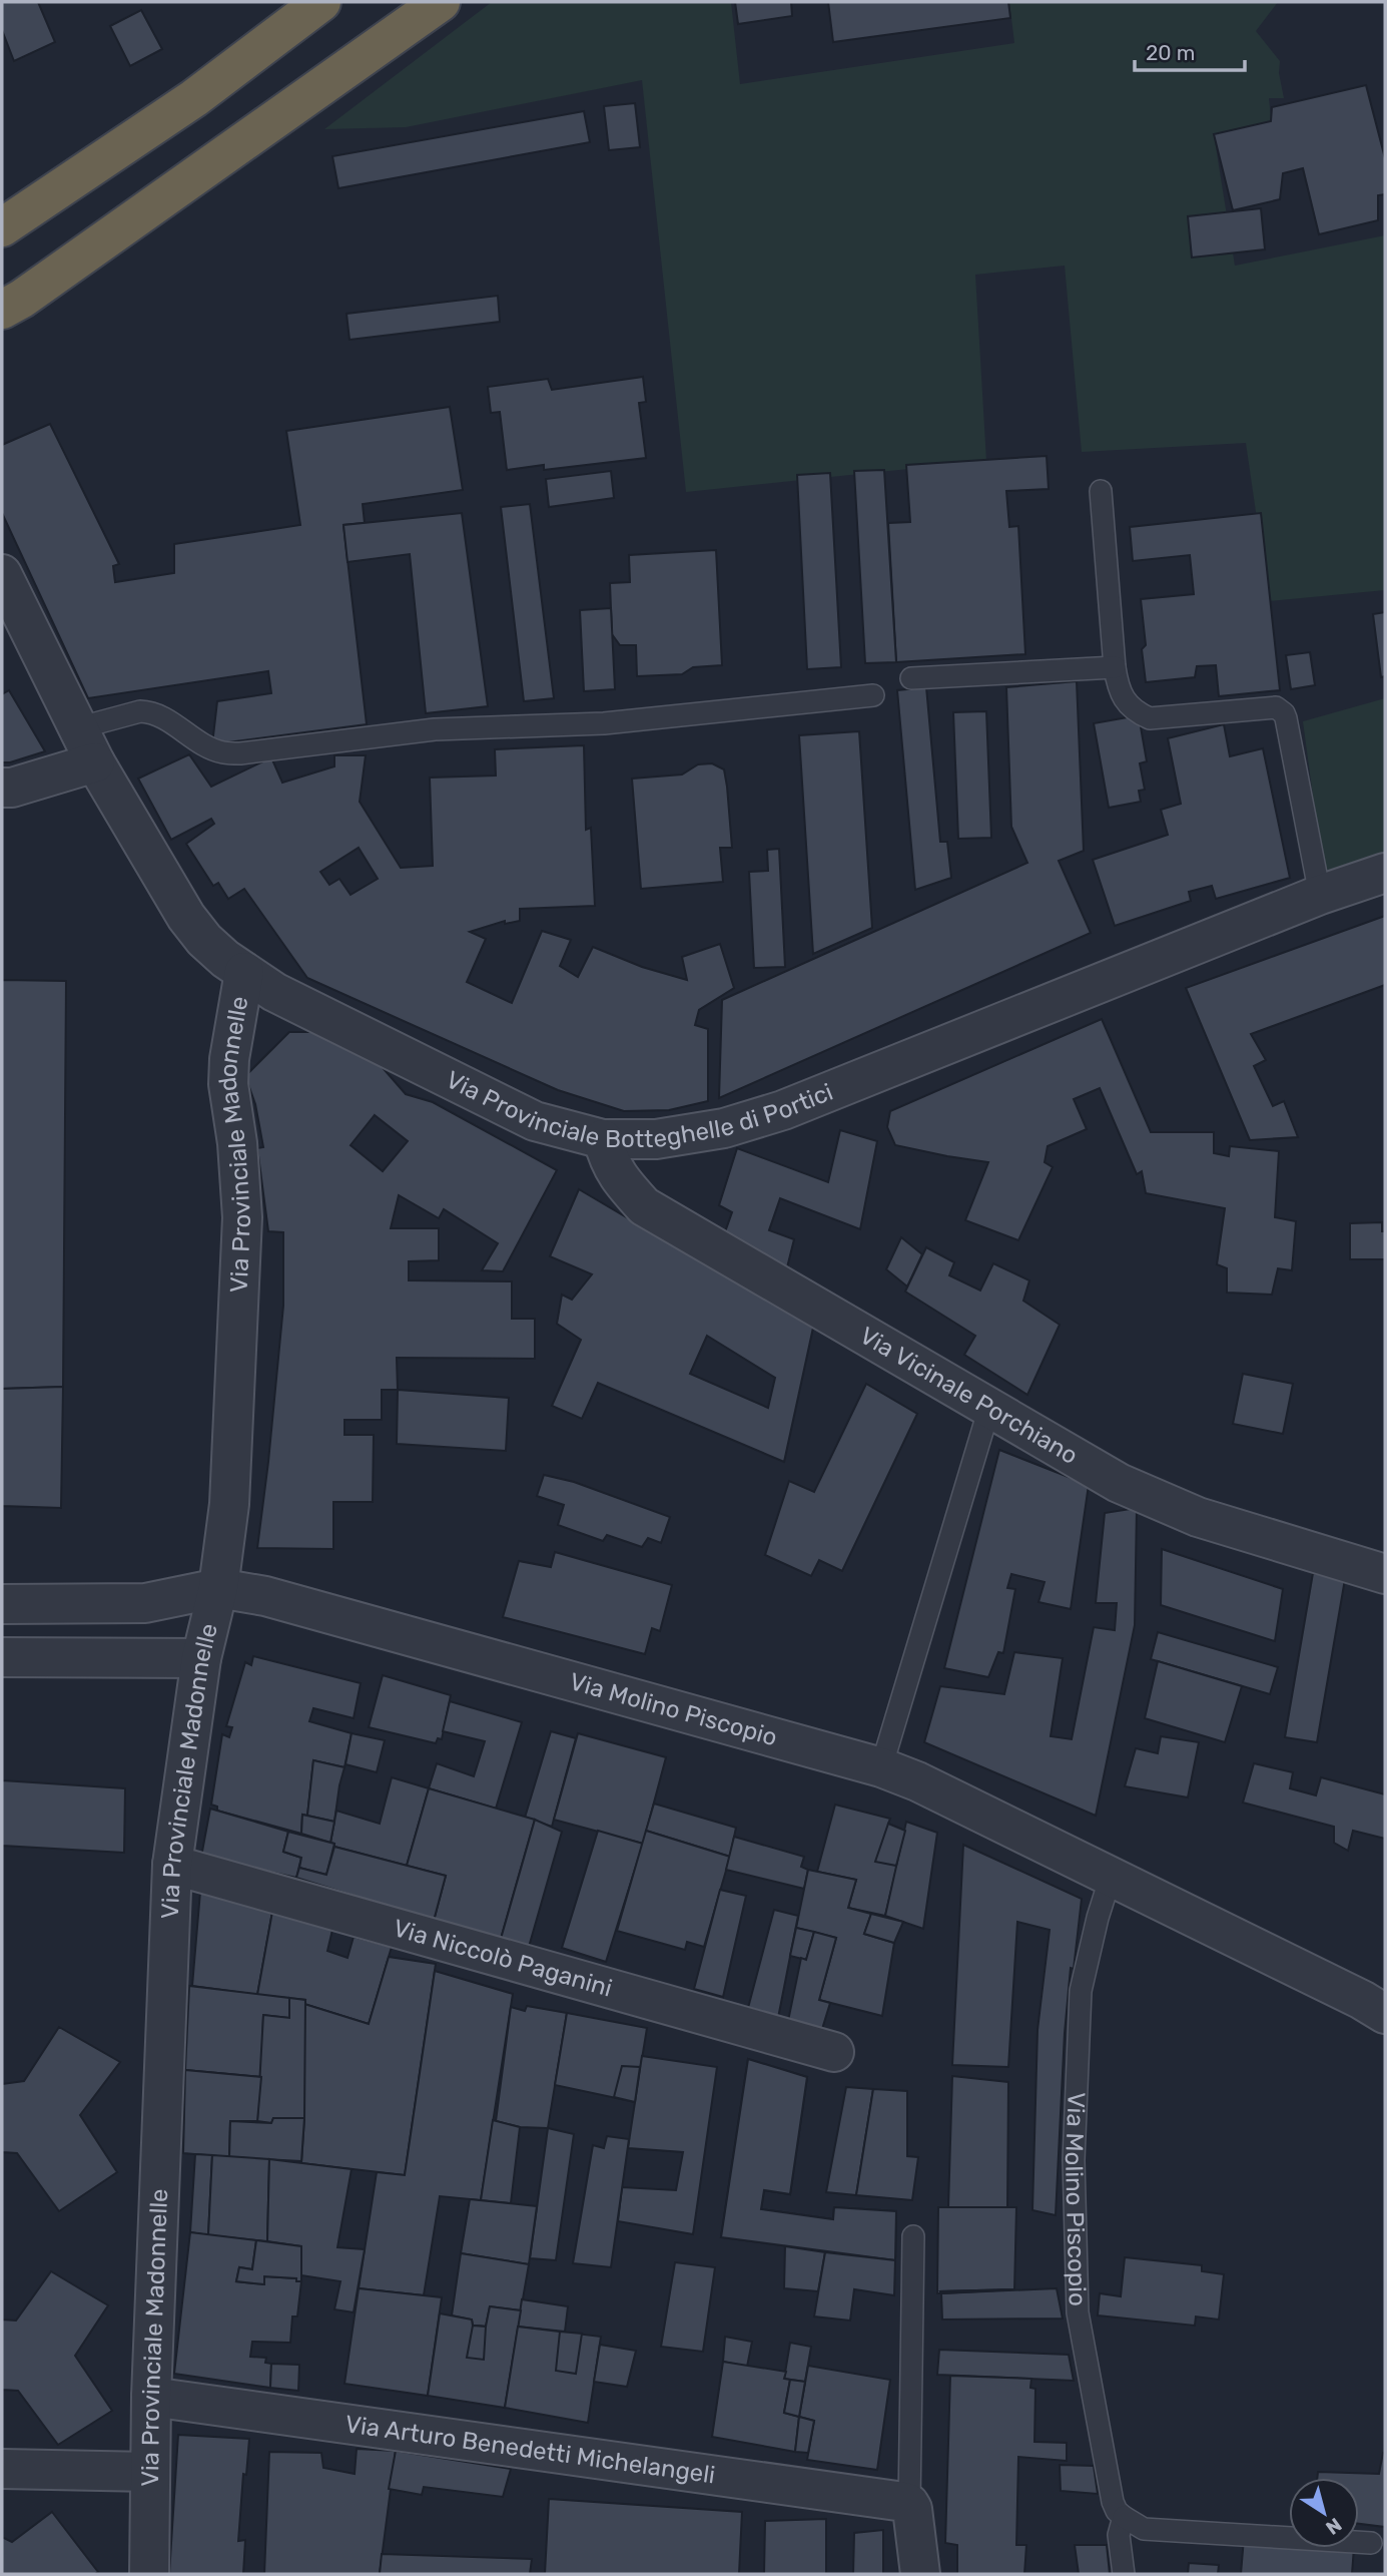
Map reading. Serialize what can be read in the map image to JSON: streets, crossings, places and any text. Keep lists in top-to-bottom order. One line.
{"streets":{"street":["Via Provinciale Botteghelle di Portici","Via Provinciale Madonnelle","Via Vicinale Porchiano","Via Molino Piscopio","Via Niccolò Paganini","Via Arturo Benedetti Michelangeli"]},"crossings":[["Via Provinciale Botteghelle di Portici","Via Provinciale Madonnelle"],["Via Provinciale Botteghelle di Portici","Via Vicinale Porchiano"],["Via Provinciale Madonnelle","Via Molino Piscopio"],["Via Provinciale Madonnelle","Via Niccolò Paganini"],["Via Provinciale Madonnelle","Via Arturo Benedetti Michelangeli"]],"scale_bar":"20 m","north":"bottom right"}
